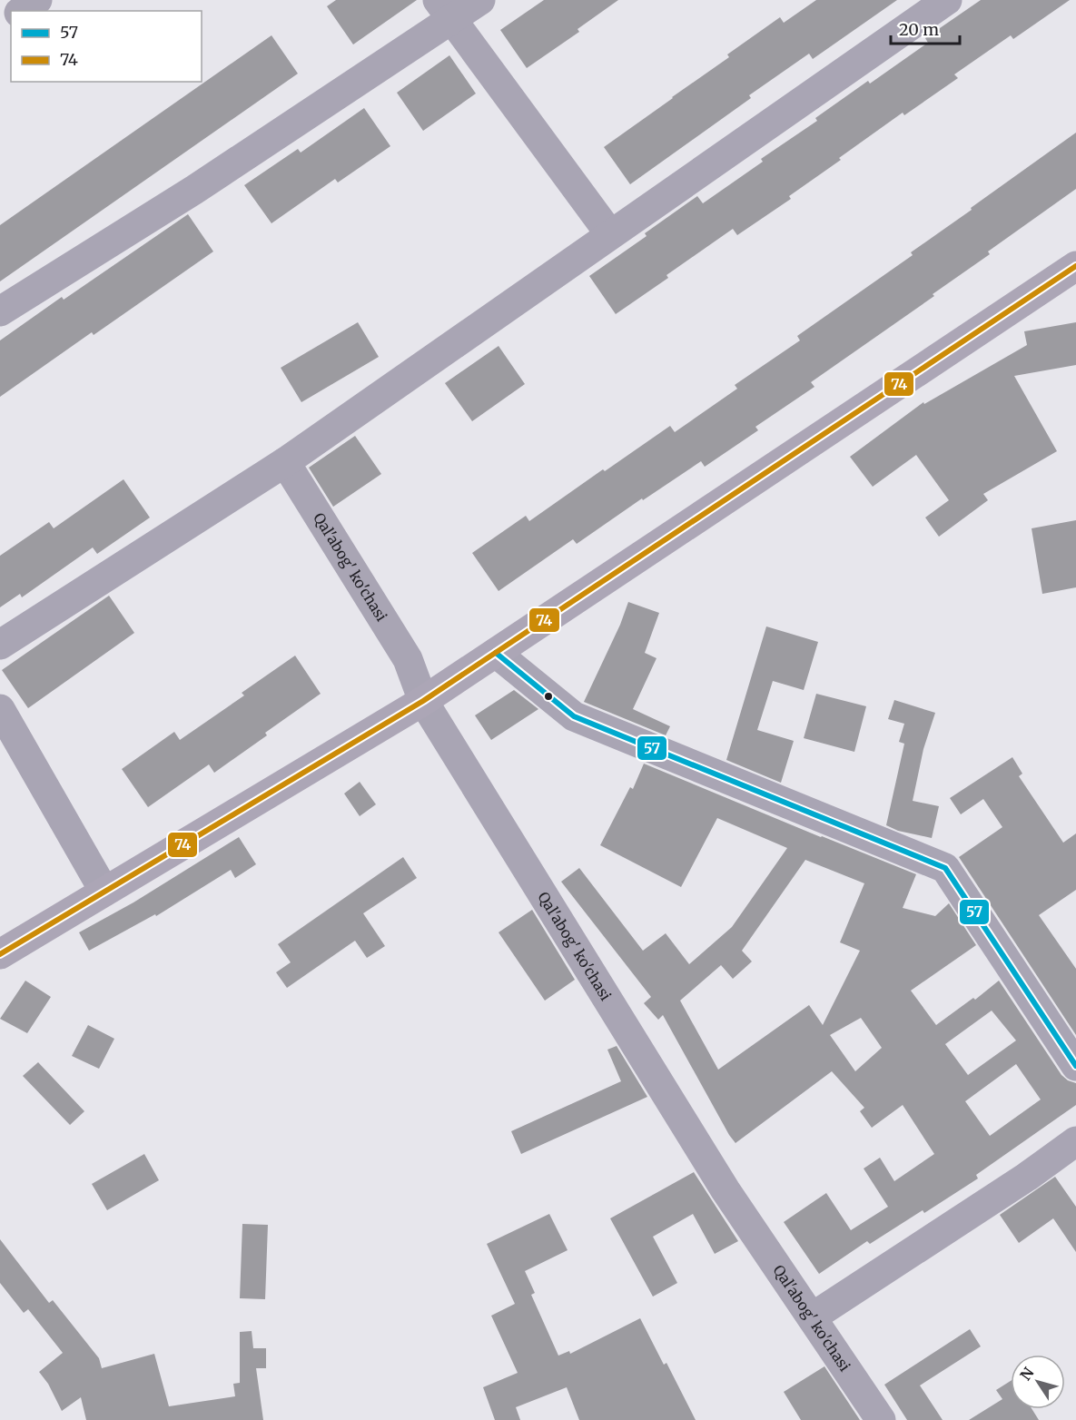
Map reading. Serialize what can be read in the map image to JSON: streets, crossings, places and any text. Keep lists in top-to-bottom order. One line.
{"streets":{"street":["Qal'abog' ko'chasi"]},"lines":["transit line 74","transit line 57"],"legend":["57","74"],"scale_bar":"20 m","north":"top left"}
